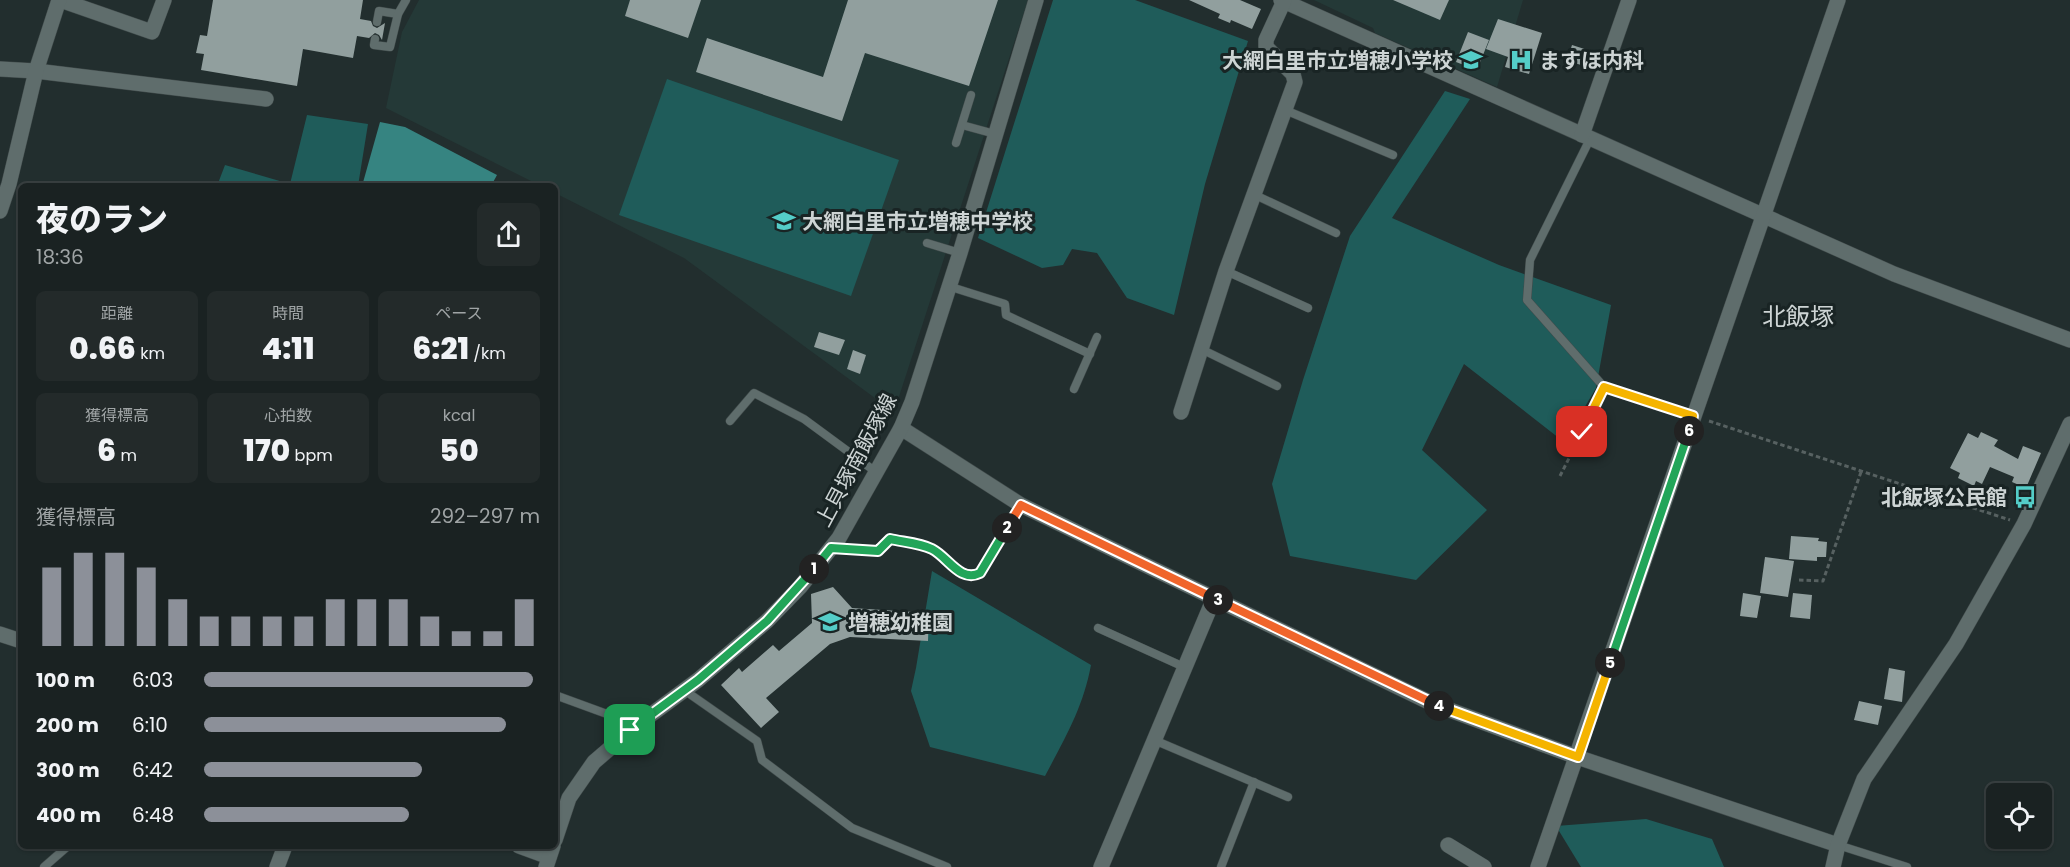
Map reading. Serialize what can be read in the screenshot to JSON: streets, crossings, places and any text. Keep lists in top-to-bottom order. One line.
{"streets":{"street":["上貝塚南飯塚線"]},"districts":["北飯塚"],"places":{"school or university":["大網白里市立増穂小学校","大網白里市立増穂中学校","増穂幼稚園"],"hospital":["ますほ内科"],"bus stop":["北飯塚公民館"]},"page":{"heading":["夜のラン","18:36"],"stats":[["距離","0.66 km"],["時間","4:11"],["ペース","6:21 /km"],["獲得標高","6 m"],["心拍数","170 bpm"],["kcal","50"]],"pins":["6","2","1","3","5","4"],"chart":["獲得標高","292–297 m"],"list":[{"name":"100 m","note":"6:03"},{"name":"200 m","note":"6:10"},{"name":"300 m","note":"6:42"},{"name":"400 m","note":"6:48"}]}}
